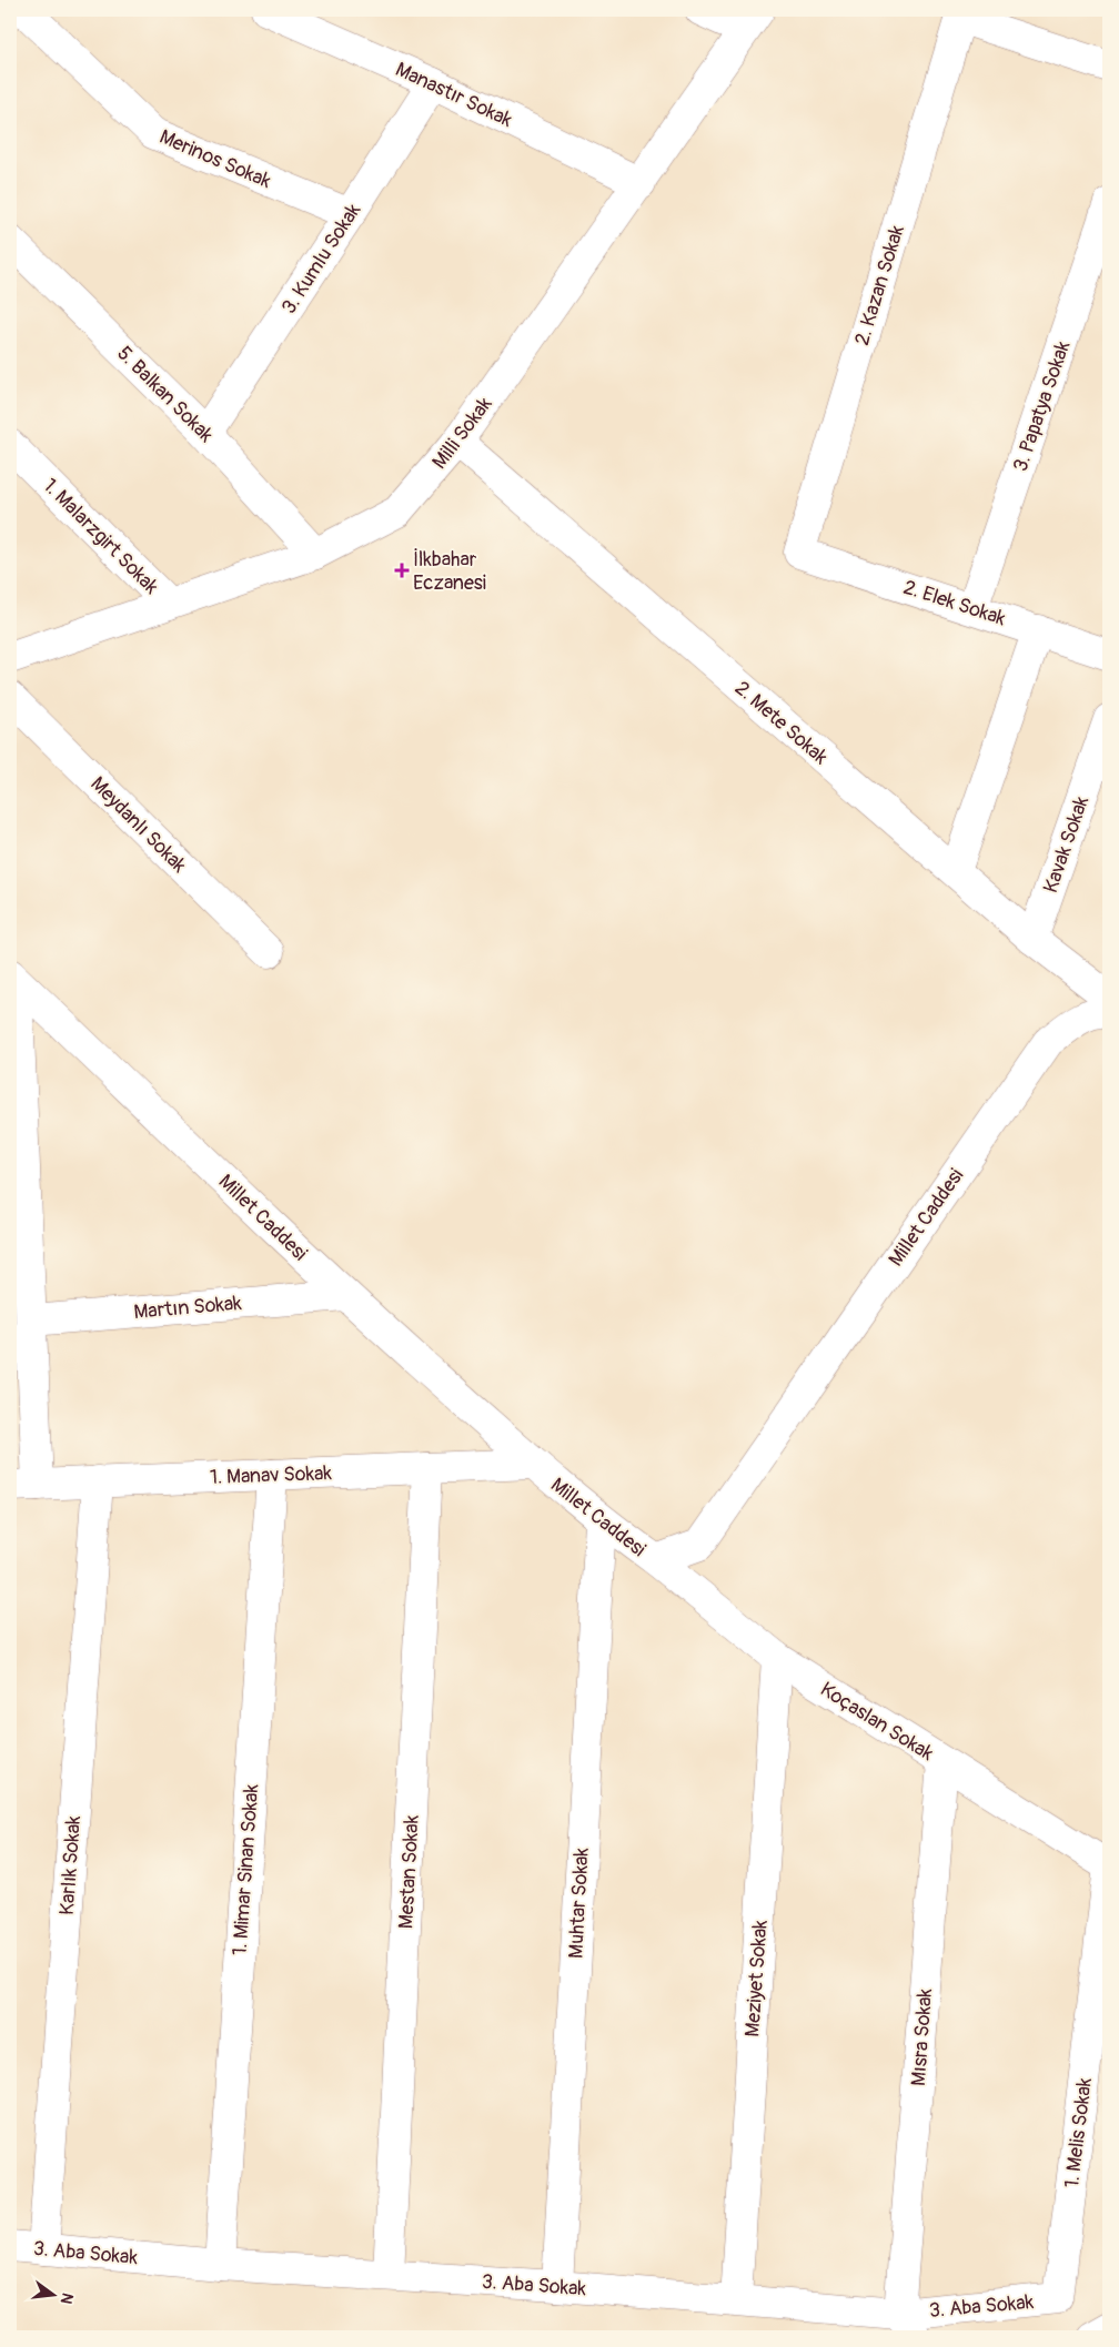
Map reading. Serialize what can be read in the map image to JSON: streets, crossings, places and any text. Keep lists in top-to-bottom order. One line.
{"streets":{"street":["Manastır Sokak","Merinos Sokak","3. Kumlu Sokak","2. Kazan Sokak","5. Balkan Sokak","3. Papatya Sokak","Milli Sokak","1. Malarzgirt Sokak","2. Elek Sokak","2. Mete Sokak","Meydanlı Sokak","Kavak Sokak","Millet Caddesi","Martın Sokak","1. Manav Sokak","Koçaslan Sokak","Karlık Sokak","1. Mimar Sinan Sokak","Mestan Sokak","Muhtar Sokak","Meziyet Sokak","Mısra Sokak","1. Melis Sokak","3. Aba Sokak"]},"crossings":[["Manastır Sokak","3. Kumlu Sokak"],["Manastır Sokak","Milli Sokak"],["Merinos Sokak","3. Kumlu Sokak"],["3. Kumlu Sokak","5. Balkan Sokak"],["2. Kazan Sokak","2. Elek Sokak"],["5. Balkan Sokak","Milli Sokak"],["3. Papatya Sokak","2. Elek Sokak"],["Milli Sokak","1. Malarzgirt Sokak"],["Milli Sokak","2. Mete Sokak"],["2. Mete Sokak","Kavak Sokak"],["Millet Caddesi","Martın Sokak"],["Millet Caddesi","1. Manav Sokak"],["Millet Caddesi","Koçaslan Sokak"],["Millet Caddesi","Muhtar Sokak"],["1. Manav Sokak","Karlık Sokak"],["1. Manav Sokak","1. Mimar Sinan Sokak"],["1. Manav Sokak","Mestan Sokak"],["Koçaslan Sokak","Meziyet Sokak"],["Koçaslan Sokak","Mısra Sokak"],["Koçaslan Sokak","1. Melis Sokak"],["Karlık Sokak","3. Aba Sokak"],["1. Mimar Sinan Sokak","3. Aba Sokak"],["Mestan Sokak","3. Aba Sokak"],["Muhtar Sokak","3. Aba Sokak"],["Meziyet Sokak","3. Aba Sokak"],["Mısra Sokak","3. Aba Sokak"],["1. Melis Sokak","3. Aba Sokak"]],"places":{"health":["İlkbahar Eczanesi"]},"north":"right"}
